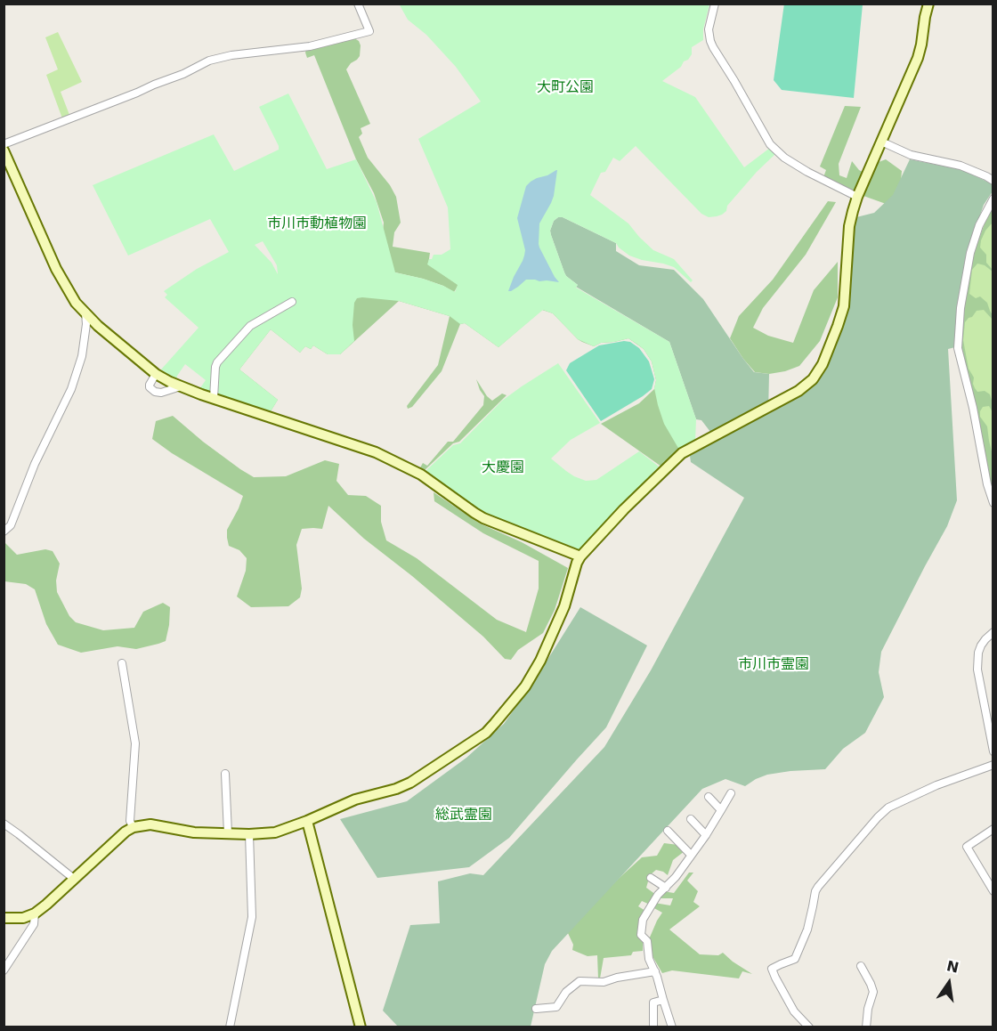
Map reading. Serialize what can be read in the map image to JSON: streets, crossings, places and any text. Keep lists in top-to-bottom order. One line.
{"parks":["大町公園","市川市動植物園","大慶園","市川市霊園","総武霊園"],"north":"top"}
